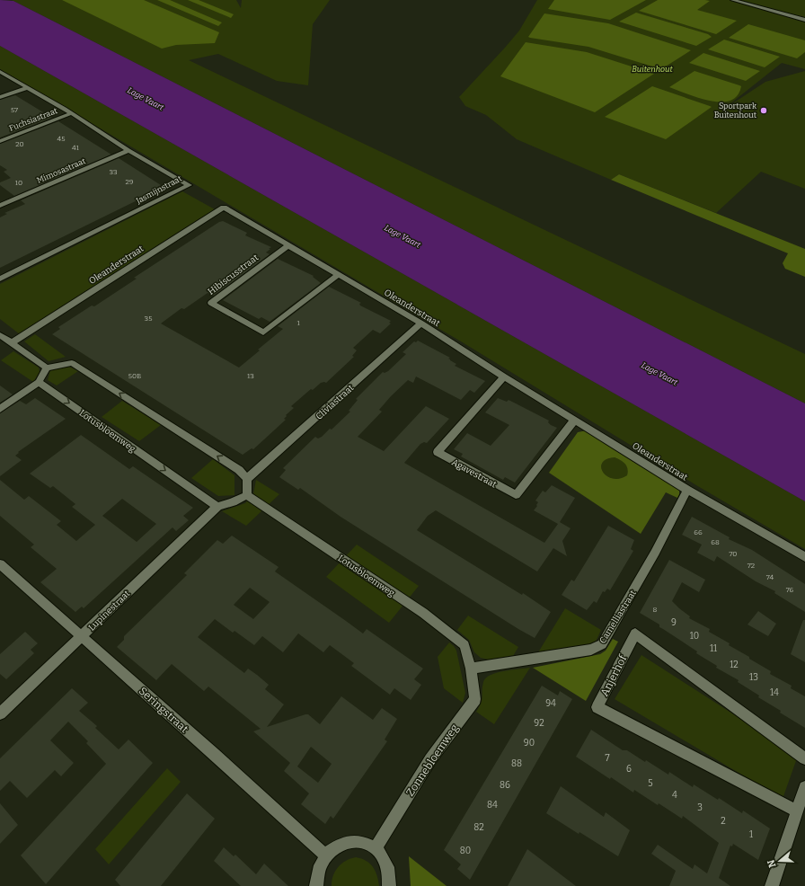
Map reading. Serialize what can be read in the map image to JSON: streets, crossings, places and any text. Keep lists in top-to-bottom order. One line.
{"streets":{"street":["Fuchsiastraat","Mimosastraat","Jasmijnstraat","Oleanderstraat","Hibiscusstraat","Cliviastraat","Lotusbloemweg","Agavestraat","Lupinestraat","Camelliastraat","Anjerhof","Seringstraat","Zonnebloemweg"]},"crossings":[["Fuchsiastraat","Jasmijnstraat"],["Mimosastraat","Jasmijnstraat"],["Oleanderstraat","Hibiscusstraat"],["Oleanderstraat","Cliviastraat"],["Oleanderstraat","Agavestraat"],["Oleanderstraat","Camelliastraat"],["Lotusbloemweg","Lupinestraat"],["Lotusbloemweg","Camelliastraat"],["Lotusbloemweg","Zonnebloemweg"],["Lupinestraat","Seringstraat"],["Camelliastraat","Zonnebloemweg"]],"water":["Lage Vaart"],"parks":["Buitenhout"],"places":["Sportpark Buitenhout"],"house_numbers":["57","45","20","41","33","29","10","35","1","50B","13","66","68","70","72","74","76","8","9","10","11","12","13","14","94","92","90","7","88","6","5","86","4","84","3","2","82","1","80"],"north":"left"}
